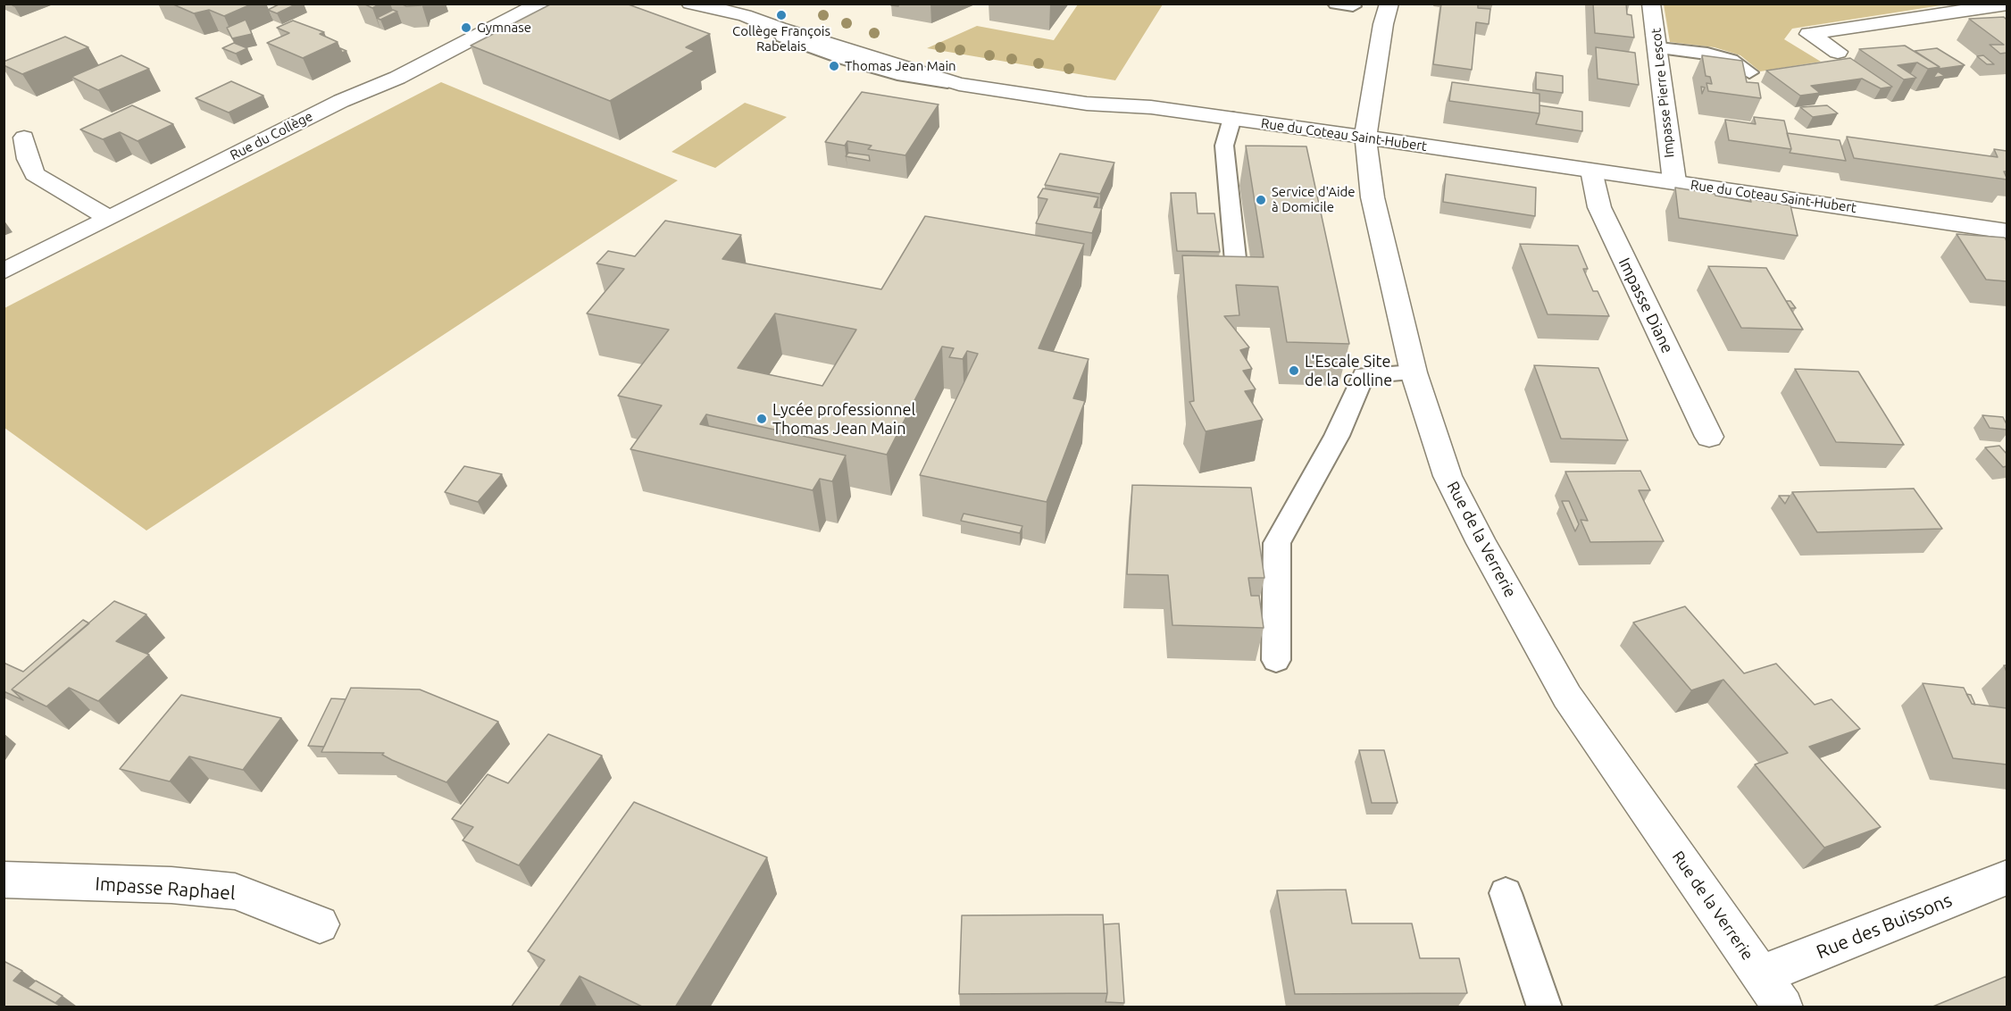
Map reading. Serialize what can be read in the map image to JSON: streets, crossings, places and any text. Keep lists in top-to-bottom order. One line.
{"streets":{"street":["Impasse Pierre Lescot","Rue du Coteau Saint-Hubert","Rue du Collège","Impasse Diane","Rue de la Verrerie","Impasse Raphael","Rue des Buissons"]},"crossings":[["Impasse Pierre Lescot","Rue du Coteau Saint-Hubert"],["Rue du Coteau Saint-Hubert","Impasse Diane"],["Rue du Coteau Saint-Hubert","Rue de la Verrerie"],["Rue de la Verrerie","Rue des Buissons"]],"places":["Collège François Rabelais","Gymnase","Thomas Jean Main","Service d'Aide à Domicile","L'Escale Site de la Colline","Lycée professionnel Thomas Jean Main"]}
